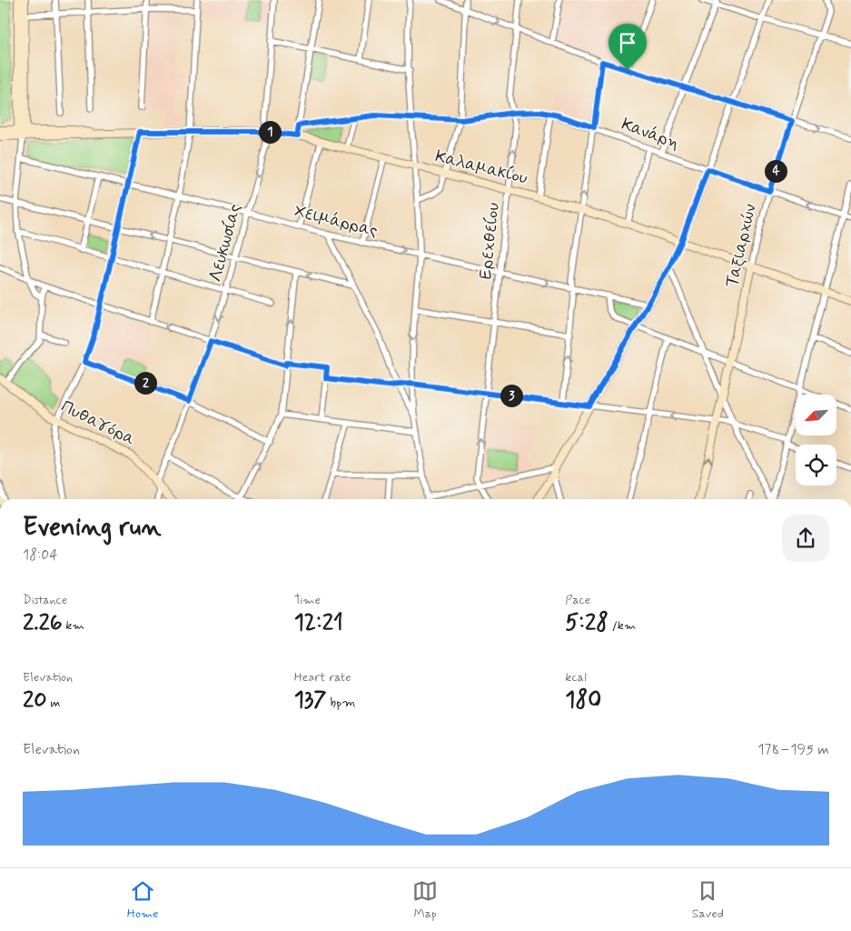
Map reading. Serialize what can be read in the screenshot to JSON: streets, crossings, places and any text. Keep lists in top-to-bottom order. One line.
{"streets":{"street":["Κανάρη","Καλαμακίου","Χειμάρρας","Ερεχθείου","Λευκωσίας","Ταξιαρχών","Πυθαγόρα"]},"crossings":[["Κανάρη","Ερεχθείου"],["Κανάρη","Ταξιαρχών"],["Καλαμακίου","Ερεχθείου"],["Καλαμακίου","Λευκωσίας"],["Καλαμακίου","Ταξιαρχών"],["Χειμάρρας","Ερεχθείου"],["Χειμάρρας","Λευκωσίας"],["Λευκωσίας","Πυθαγόρα"]],"north":"bottom left","page":{"pins":["1","4","2","3"],"heading":["Evening run","18:04"],"stats":[["Distance","2.26 km"],["Time","12:21"],["Pace","5:28 /km"],["Elevation","20 m"],["Heart rate","137 bpm"],["kcal","180"]],"chart":["Elevation","178–195 m"],"tabs":["Home","Map","Saved"]}}
